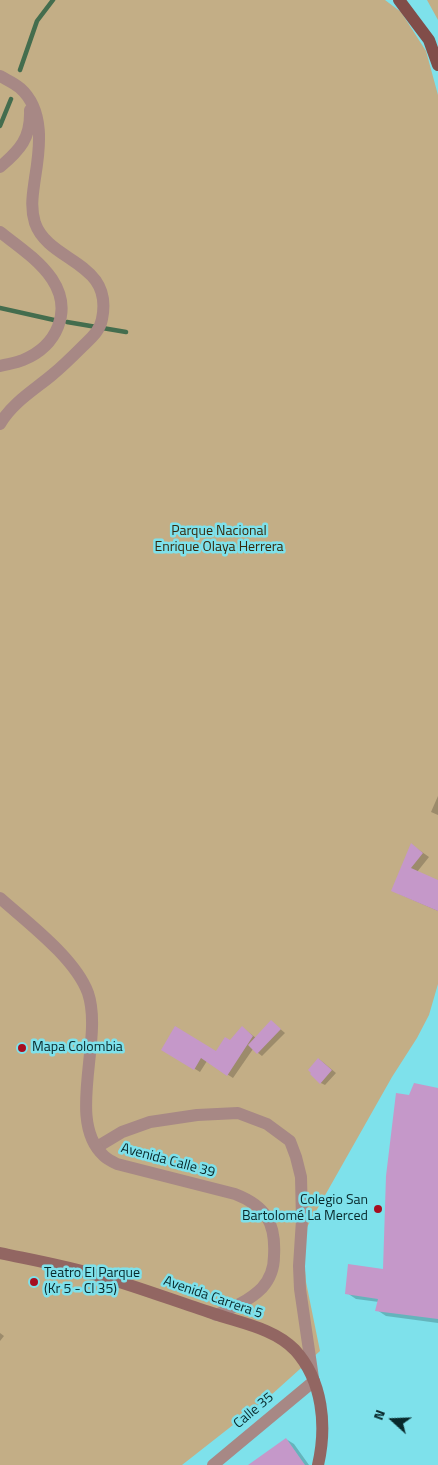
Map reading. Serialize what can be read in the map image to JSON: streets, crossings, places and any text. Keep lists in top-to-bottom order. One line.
{"streets":{"main road":["Avenida Carrera 5"],"street":["Avenida Calle 39","Calle 35"]},"crossings":[["Avenida Calle 39","Avenida Carrera 5"],["Avenida Carrera 5","Calle 35"]],"parks":["Parque Nacional Enrique Olaya Herrera"],"places":["Mapa Colombia","Colegio San Bartolomé La Merced","Teatro El Parque (Kr 5 - Cl 35)"],"north":"left"}
